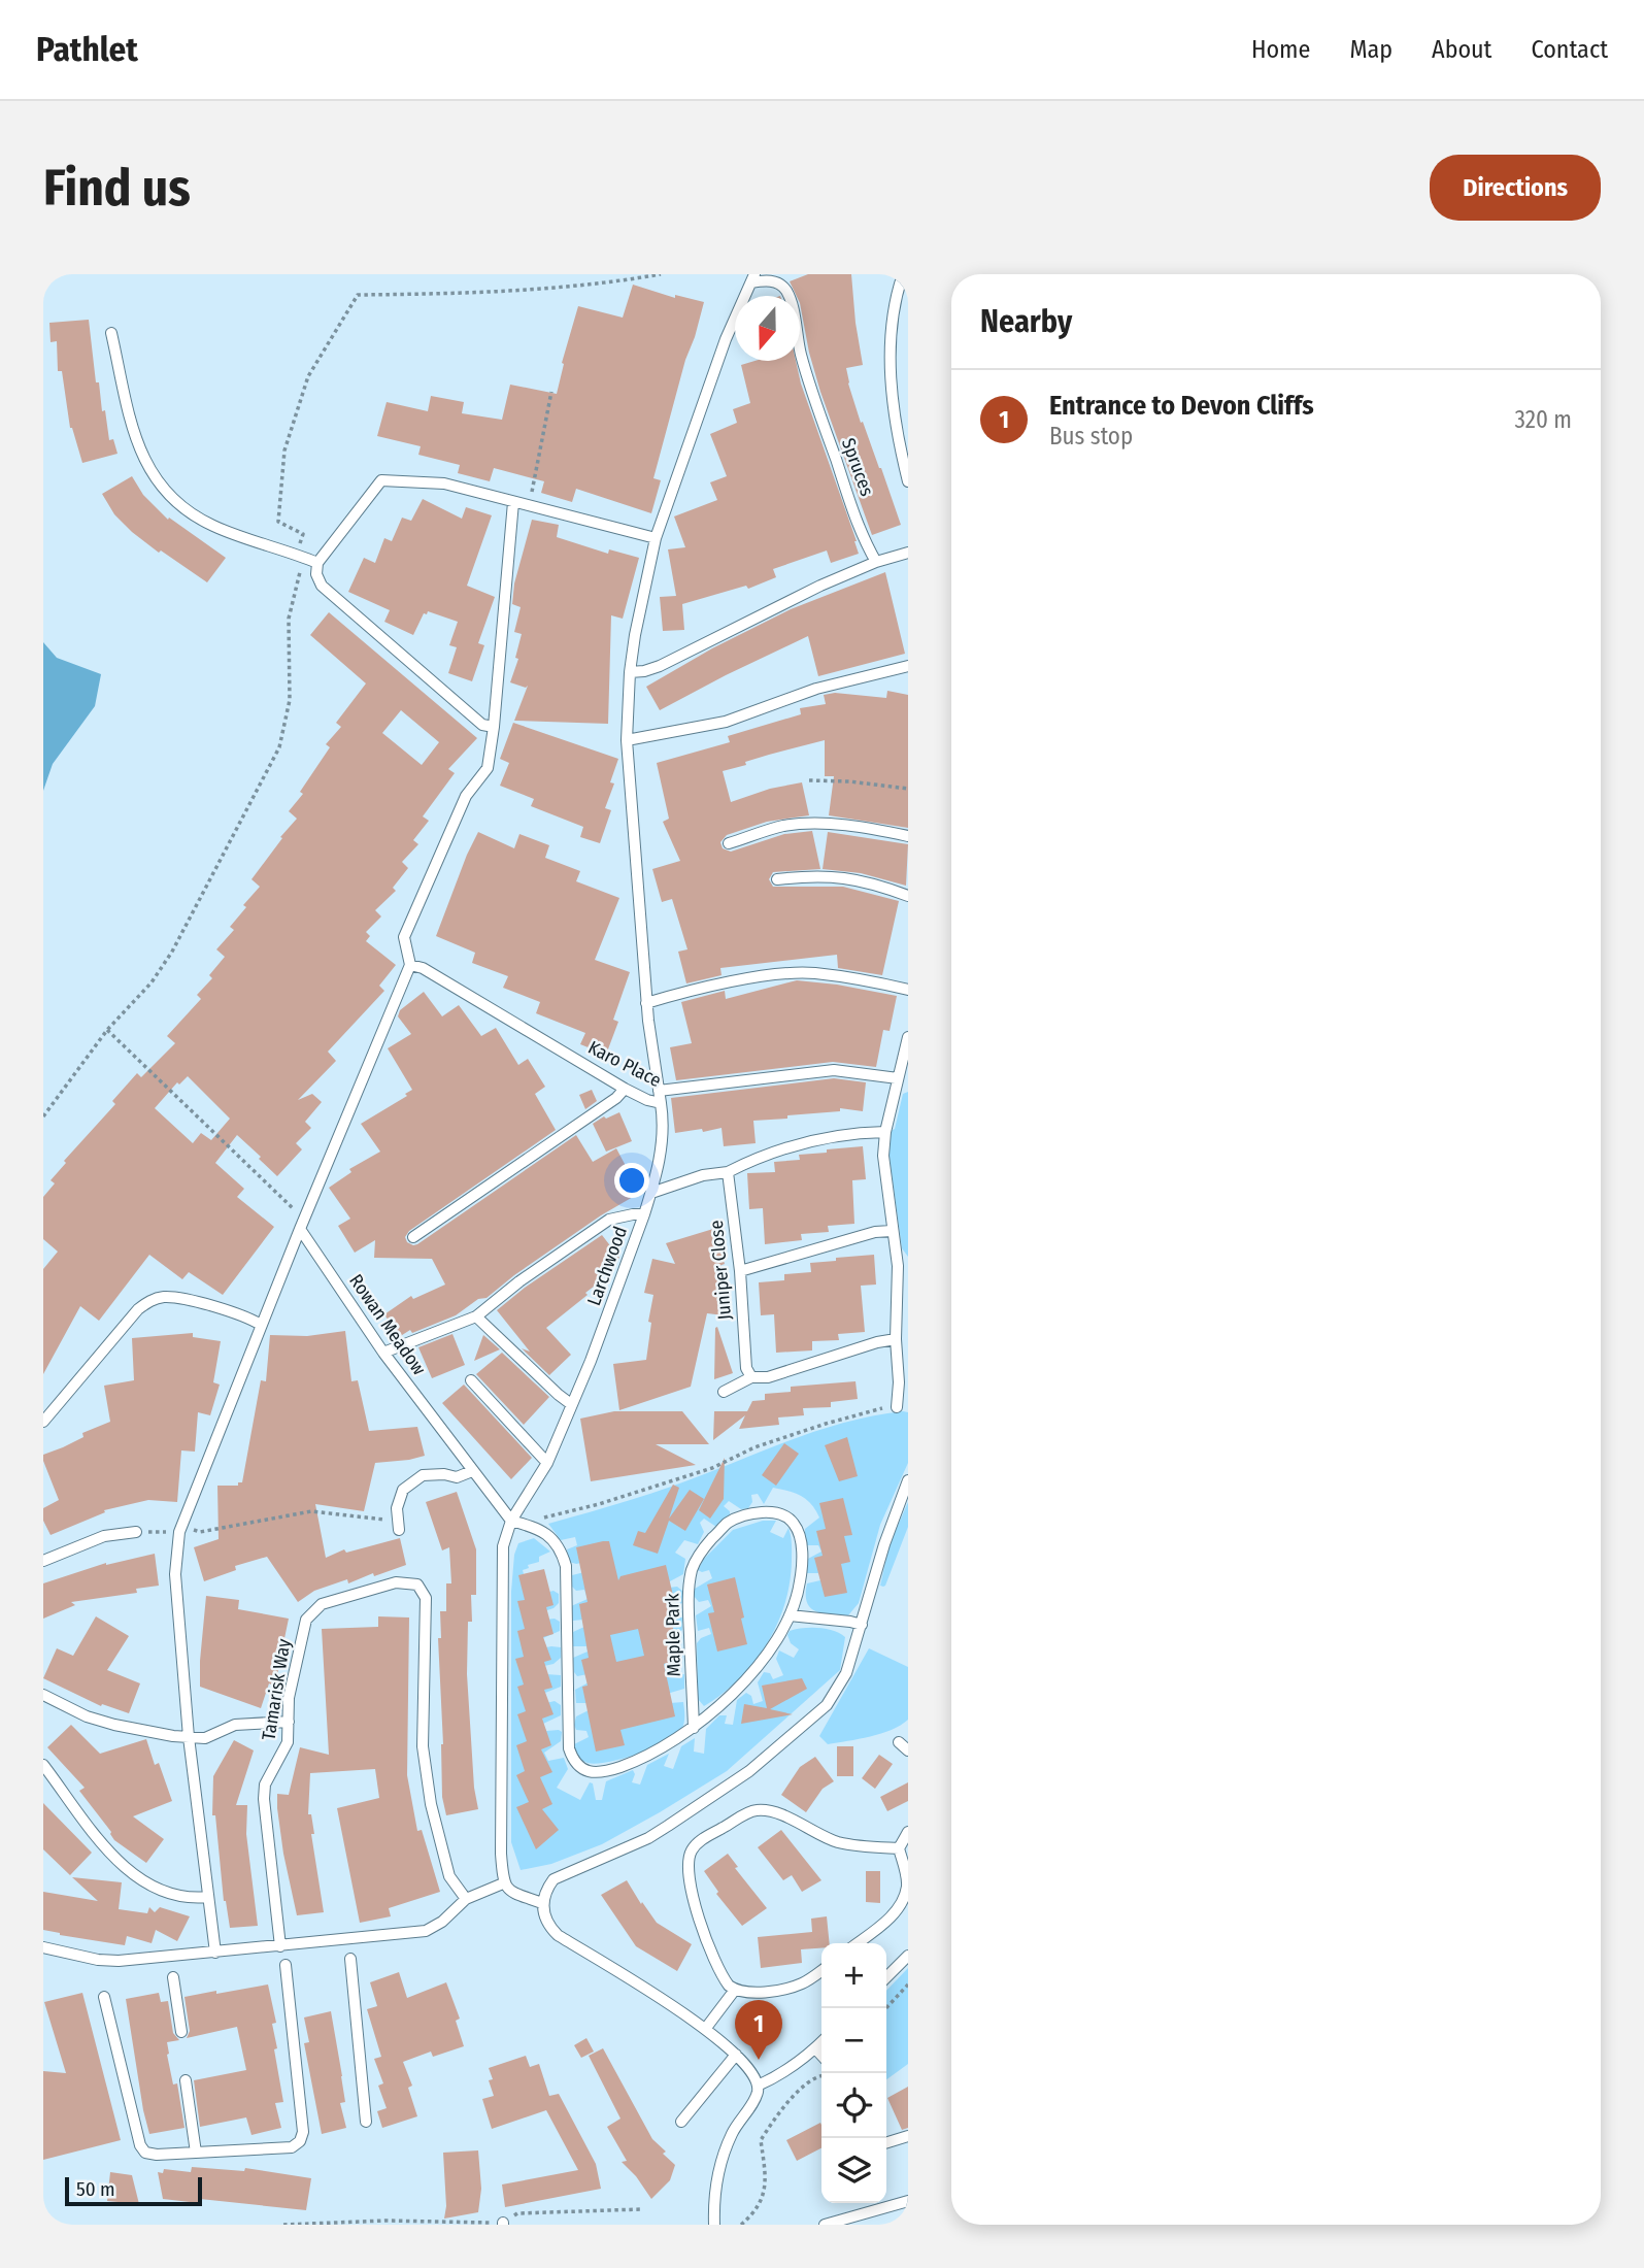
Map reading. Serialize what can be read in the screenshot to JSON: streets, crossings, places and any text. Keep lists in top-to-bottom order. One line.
{"streets":{"lane":["Spruces","Karo Place","Larchwood","Juniper Close","Rowan Meadow","Maple Park","Tamarisk Way"]},"crossings":[["Spruces","Karo Place"],["Larchwood","Rowan Meadow"]],"scale_bar":"50 m","north":"bottom","page":{"header":"Pathlet","nav":["Home","Map","About","Contact"],"buttons":"Directions","title":"Find us","heading":"Nearby","list":[{"mark":"1","name":"Entrance to Devon Cliffs","note":"Bus stop","value":"320 m"}],"map_buttons":["+","−"],"pins":"1","scale":"50 m"}}
